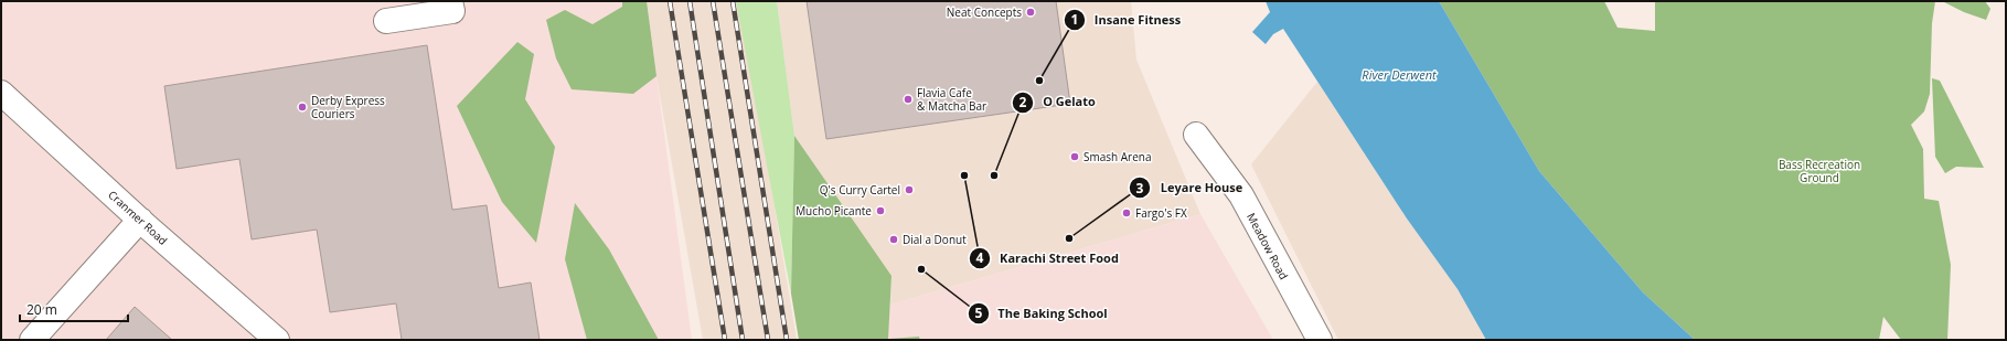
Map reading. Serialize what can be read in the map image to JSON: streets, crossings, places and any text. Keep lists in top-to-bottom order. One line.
{"streets":{"street":["Cranmer Road","Meadow Road"]},"water":["River Derwent"],"parks":["Bass Recreation Ground"],"places":["Neat Concepts","Insane Fitness","Flavia Cafe & Matcha Bar","Derby Express Couriers","Smash Arena","Karachi Street Food","O Gelato","Q's Curry Cartel","Mucho Picante","Fargo's FX","Leyare House","Dial a Donut","The Baking School"],"scale_bar":"20 m"}
